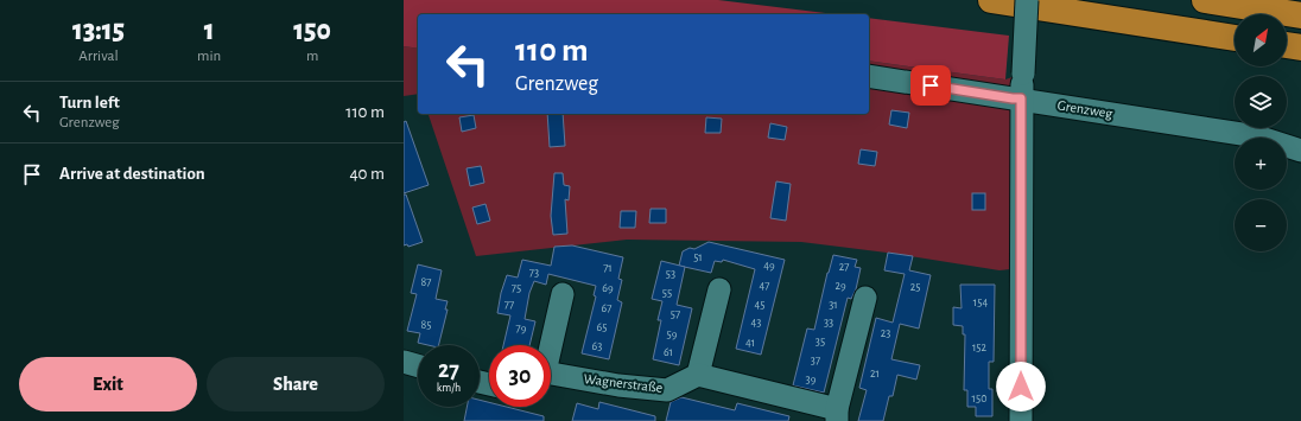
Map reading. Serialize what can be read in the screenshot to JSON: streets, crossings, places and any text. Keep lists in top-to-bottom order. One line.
{"streets":{"street":["Grenzweg","Wagnerstraße"]},"house_numbers":["51","49","27","71","73","53","87","47","29","25","75","69","55","154","77","45","31","67","57","43","33","85","65","79","23","59","35","41","63","152","61","37","21","39","150"],"north":"top right","page":{"eta":["13:15","Arrival","1","min","150","m"],"map_buttons":["+","−"],"turn":["110 m","Grenzweg"],"list":[{"name":"Turn left","note":"Grenzweg","value":"110 m"},{"name":"Arrive at destination","value":"40 m"}],"speed":"27 km/h","limit":"30","buttons":["Exit","Share"]}}
